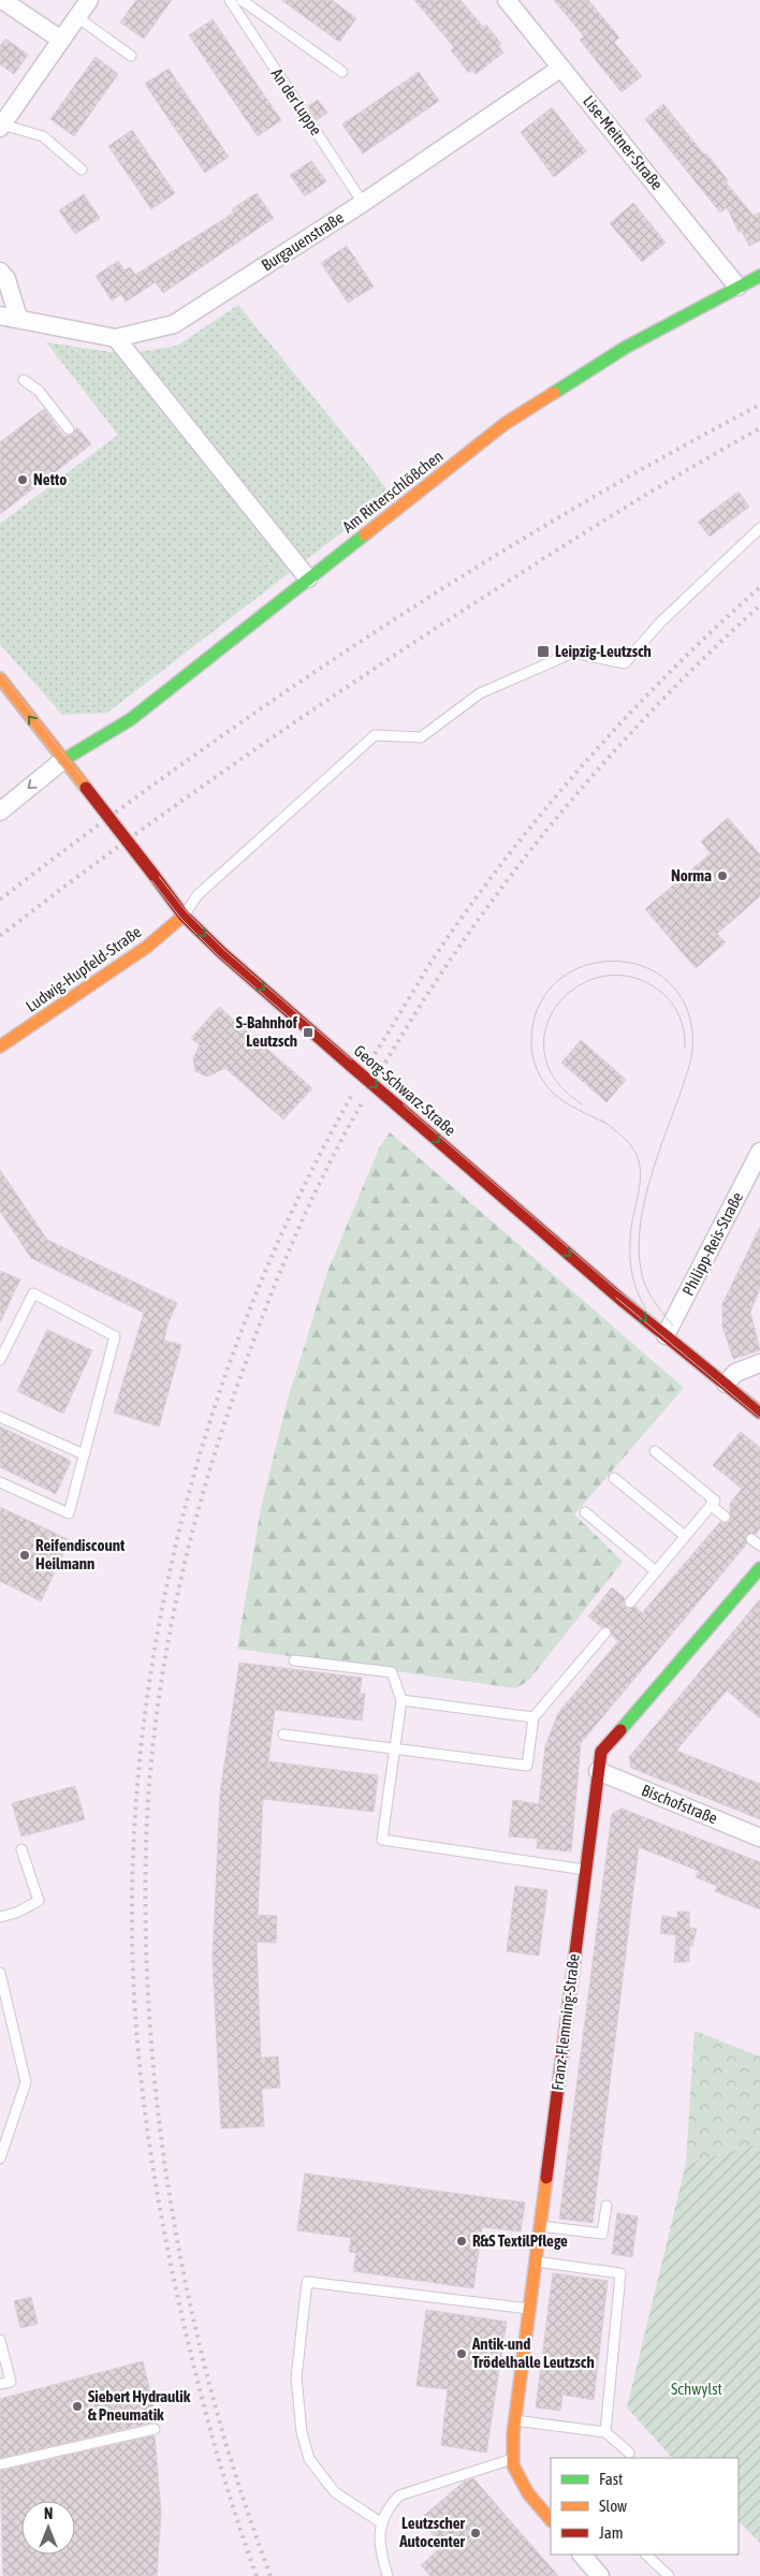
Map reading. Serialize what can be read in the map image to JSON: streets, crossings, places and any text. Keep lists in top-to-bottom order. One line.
{"streets":{"street":["Lise-Meitner-Straße","Burgauenstraße","Am Ritterschlößchen","Ludwig-Hupfeld-Straße","Georg-Schwarz-Straße","Philipp-Reis-Straße","Bischofstraße","Franz-Flemming-Straße"],"lane":["An der Luppe"]},"crossings":[["An der Luppe","Burgauenstraße"],["Lise-Meitner-Straße","Burgauenstraße"],["Lise-Meitner-Straße","Am Ritterschlößchen"],["Am Ritterschlößchen","Georg-Schwarz-Straße"],["Ludwig-Hupfeld-Straße","Georg-Schwarz-Straße"],["Georg-Schwarz-Straße","Philipp-Reis-Straße"],["Bischofstraße","Franz-Flemming-Straße"]],"parks":["Schwylst"],"places":{"other":["Netto","Norma","Reifendiscount Heilmann","R&S TextilPflege","Antik-und Trödelhalle Leutzsch","Siebert Hydraulik & Pneumatik","Leutzscher Autocenter"],"transit":["Leipzig-Leutzsch","S-Bahnhof Leutzsch"]},"legend":["Fast","Slow","Jam"],"north":"top"}
